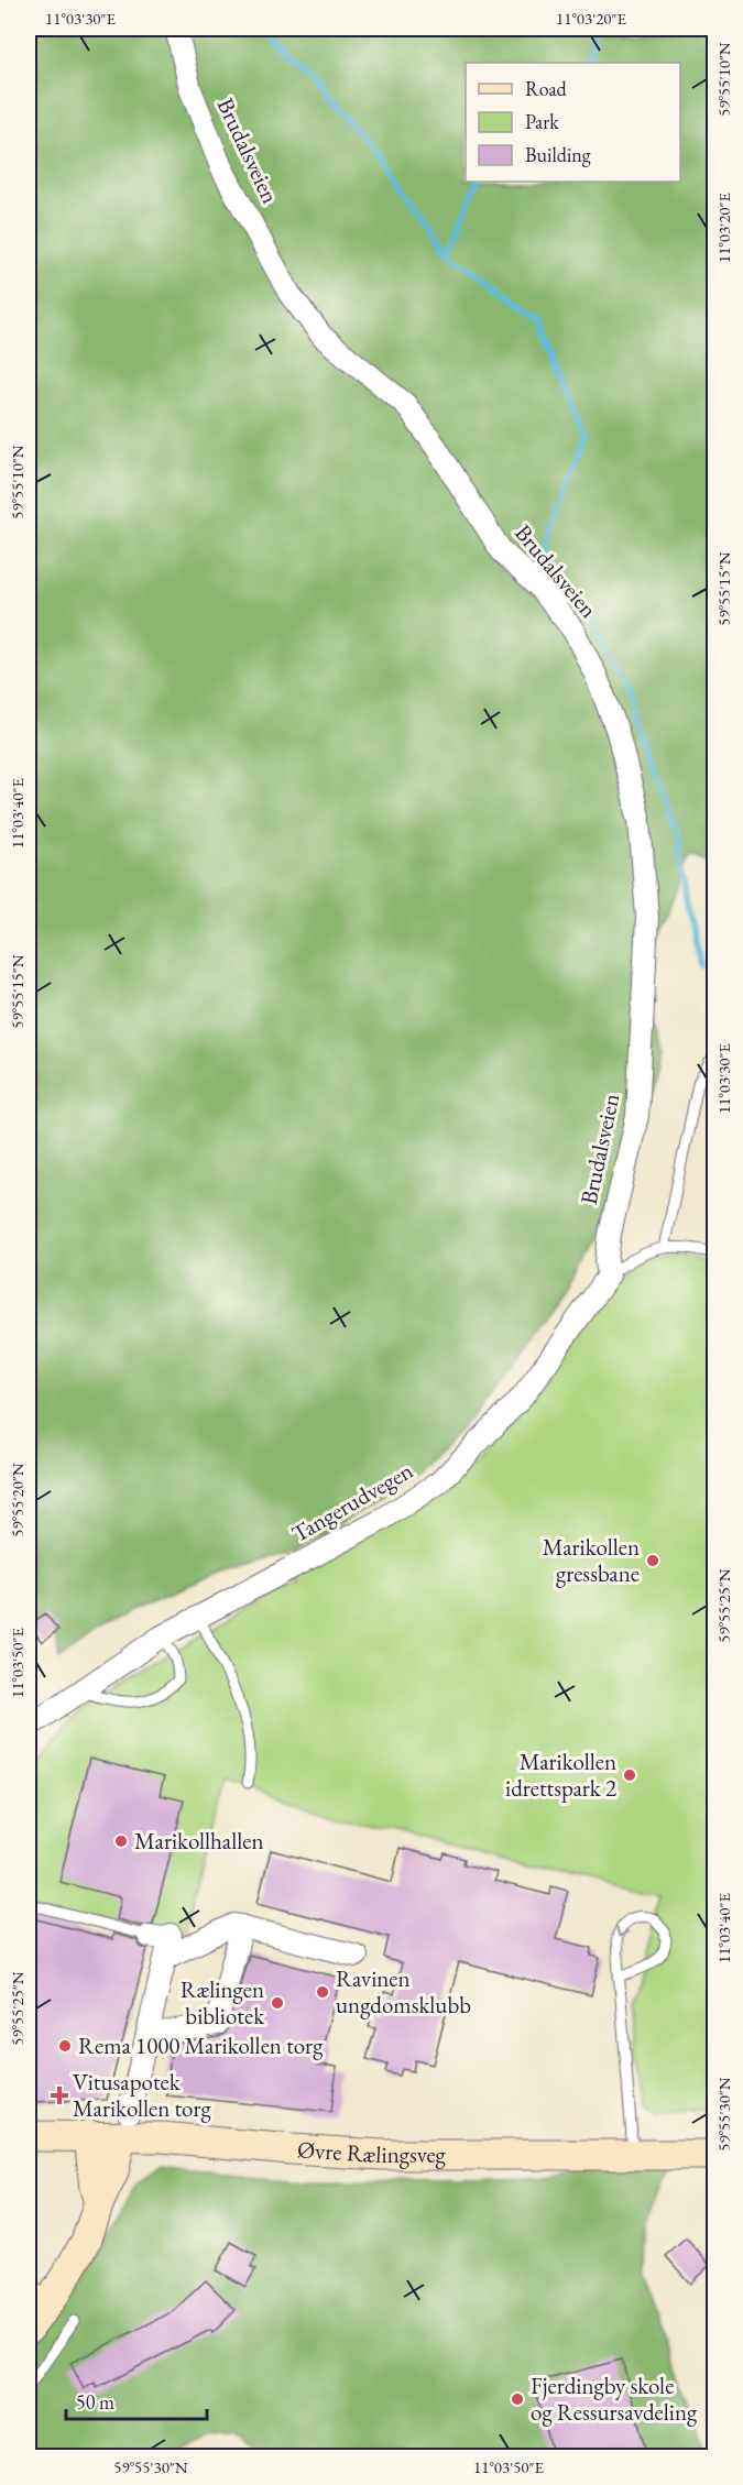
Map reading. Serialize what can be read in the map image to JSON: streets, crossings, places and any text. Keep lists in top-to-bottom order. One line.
{"streets":{"main road":["Øvre Rælingsveg"],"street":["Brudalsveien","Tangerudvegen"]},"crossings":[["Brudalsveien","Tangerudvegen"]],"places":{"other":["Marikollen gressbane","Marikollen idrettspark 2","Marikollhallen","Ravinen ungdomsklubb","Rælingen bibliotek","Rema 1000 Marikollen torg","Fjerdingby skole og Ressursavdeling"],"health":["Vitusapotek Marikollen torg"]},"legend":["Road","Park","Building"],"scale_bar":"50 m","coordinates":["11°03'30\"E","11°03'20\"E","59°55'10\"N","59°55'15\"N","11°03'40\"E","59°55'20\"N","59°55'25\"N","11°03'50\"E","59°55'30\"N"]}
